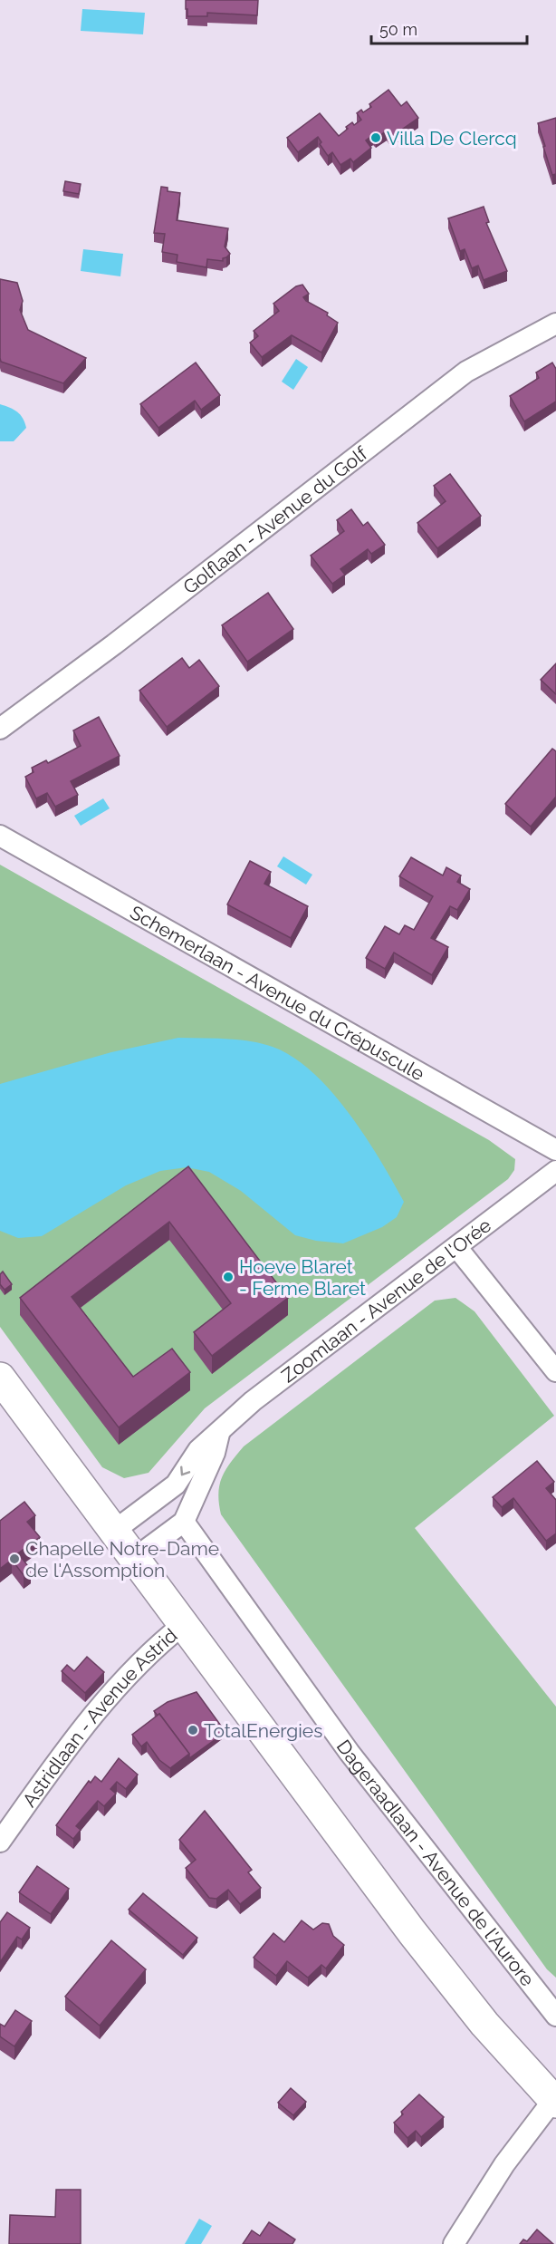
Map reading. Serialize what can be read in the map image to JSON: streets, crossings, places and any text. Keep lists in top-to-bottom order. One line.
{"streets":{"street":["Golflaan - Avenue du Golf","Schemerlaan - Avenue du Crépuscule","Zoomlaan - Avenue de l'Orée","Astridlaan - Avenue Astrid","Dageraadlaan - Avenue de l'Aurore"]},"crossings":[["Zoomlaan - Avenue de l'Orée","Dageraadlaan - Avenue de l'Aurore"]],"places":["Villa De Clercq","Hoeve Blaret - Ferme Blaret","Chapelle Notre-Dame de l'Assomption","TotalEnergies"],"scale_bar":"50 m"}
